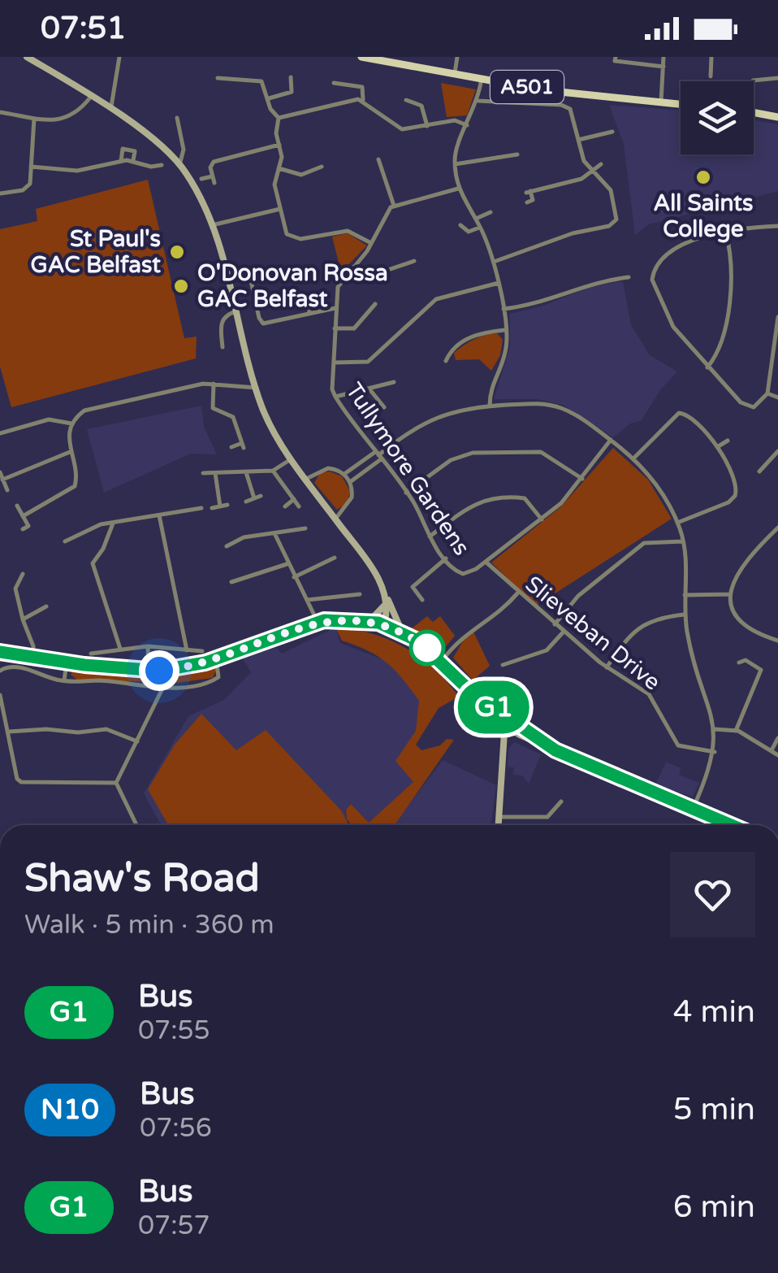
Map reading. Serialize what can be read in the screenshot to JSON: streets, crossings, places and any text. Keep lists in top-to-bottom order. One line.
{"streets":{"main road":["A501"],"street":["Tullymore Gardens","Slieveban Drive"]},"crossings":[["Tullymore Gardens","Slieveban Drive"]],"places":["All Saints College","St Paul's GAC Belfast","O'Donovan Rossa GAC Belfast"],"lines":["bus line G1"],"page":{"status":"07:51","on_map":"G1","heading":["Shaw's Road","Walk · 5 min · 360 m"],"list":[{"mark":"G1","name":"Bus","note":"07:55","value":"4 min"},{"mark":"N10","name":"Bus","note":"07:56","value":"5 min"},{"mark":"G1","name":"Bus","note":"07:57","value":"6 min"}]}}
